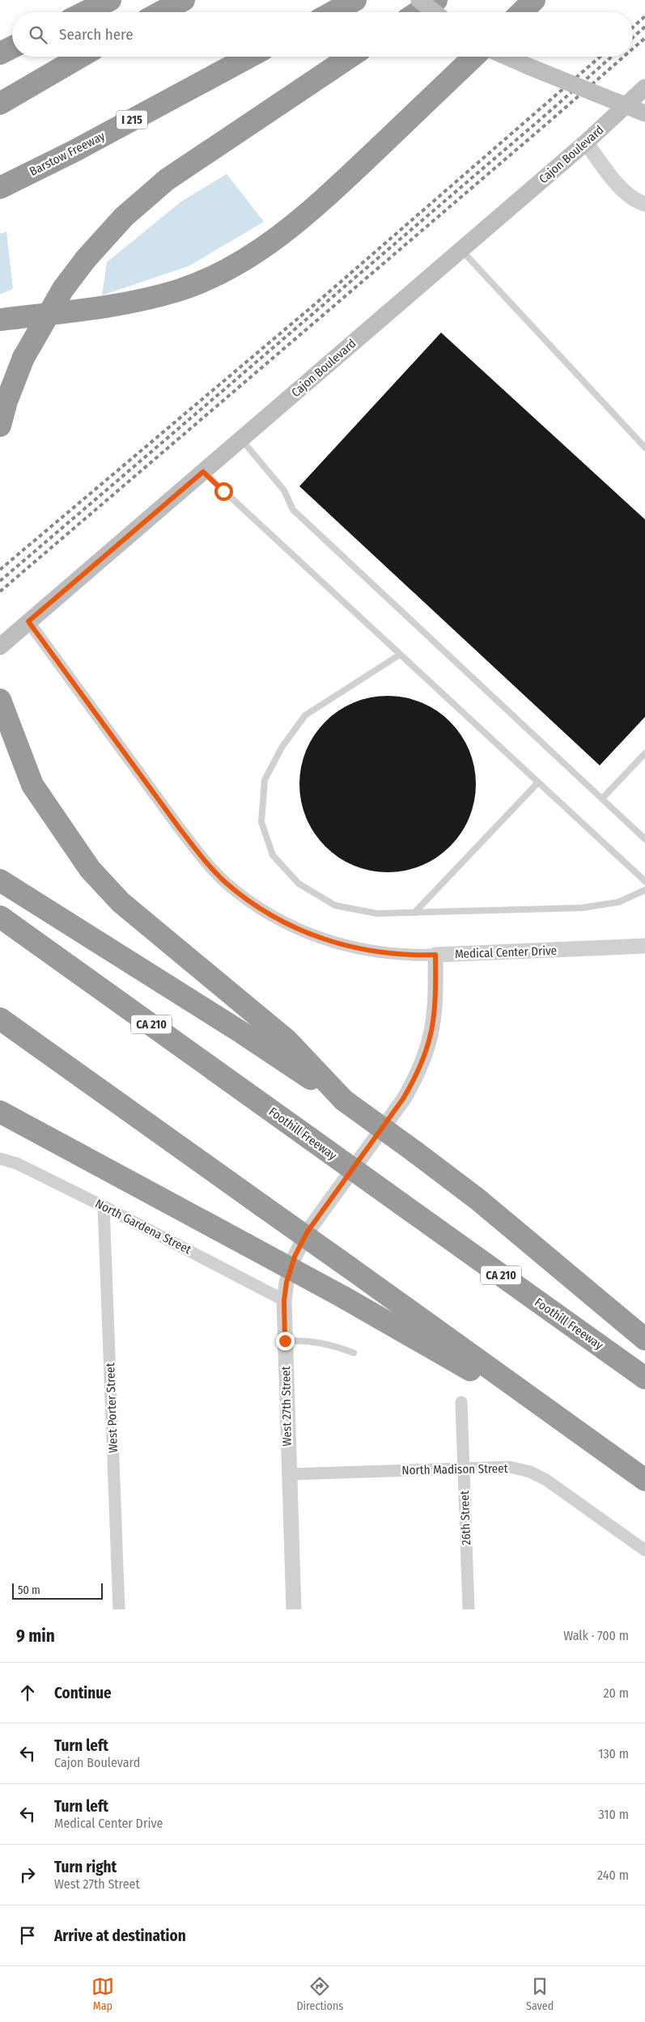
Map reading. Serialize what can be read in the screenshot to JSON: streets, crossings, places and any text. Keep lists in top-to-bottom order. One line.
{"streets":{"highway":["I 215","Barstow Freeway","CA 210","Foothill Freeway"],"main road":["Cajon Boulevard"],"street":["Medical Center Drive","North Gardena Street","West 27th Street","West Porter Street","North Madison Street","26th Street"]},"crossings":[["Cajon Boulevard","Medical Center Drive"],["Medical Center Drive","West 27th Street"],["North Gardena Street","West 27th Street"],["North Gardena Street","West Porter Street"],["West 27th Street","North Madison Street"],["North Madison Street","26th Street"]],"scale_bar":"50 m","page":{"search":"Search here","scale":"50 m","heading":["9 min","Walk · 700 m"],"list":[["Continue","20 m"],["Turn left","Cajon Boulevard","130 m"],["Turn left","Medical Center Drive","310 m"],["Turn right","West 27th Street","240 m"],"Arrive at destination"],"nav":["Map","Directions","Saved"]}}
